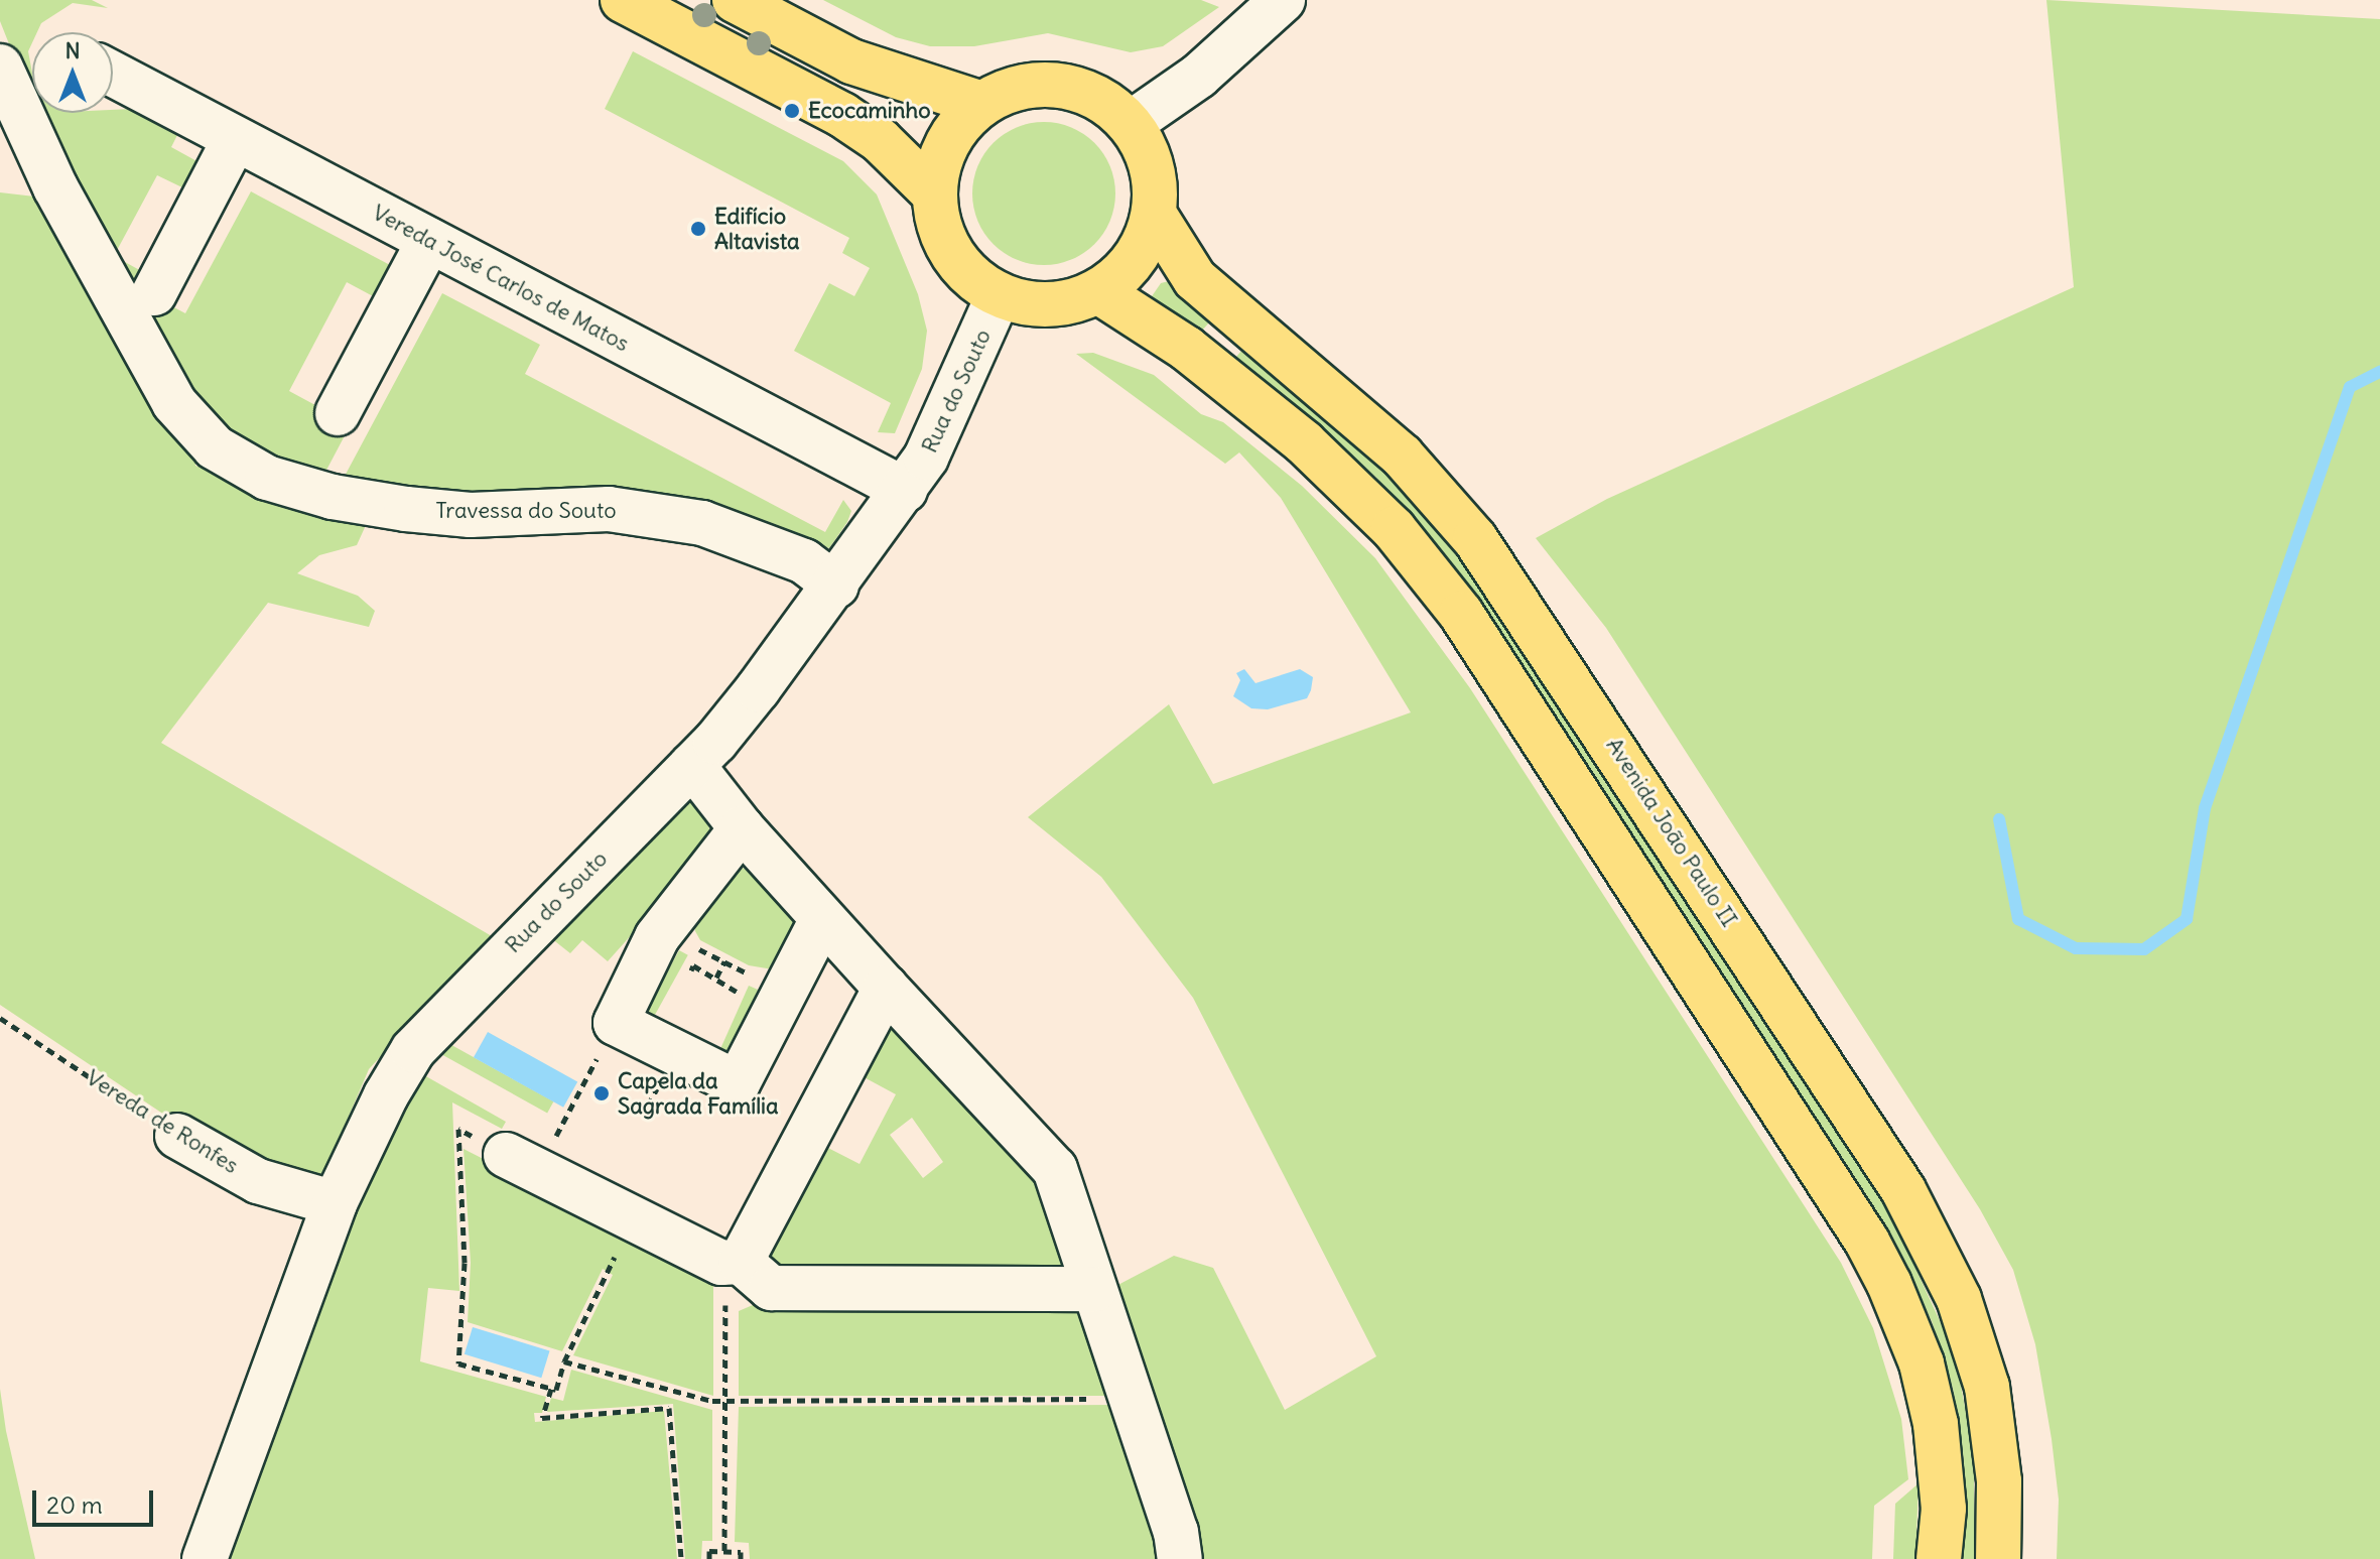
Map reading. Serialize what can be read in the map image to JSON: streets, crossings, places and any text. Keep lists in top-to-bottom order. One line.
{"streets":{"main road":["Avenida João Paulo II"],"street":["Vereda José Carlos de Matos","Rua do Souto","Travessa do Souto","Vereda de Ronfes"]},"crossings":[["Vereda José Carlos de Matos","Rua do Souto"],["Rua do Souto","Travessa do Souto"],["Rua do Souto","Avenida João Paulo II"],["Rua do Souto","Vereda de Ronfes"]],"places":["Ecocaminho","Edifício Altavista","Capela da Sagrada Família"],"scale_bar":"20 m","north":"top"}
